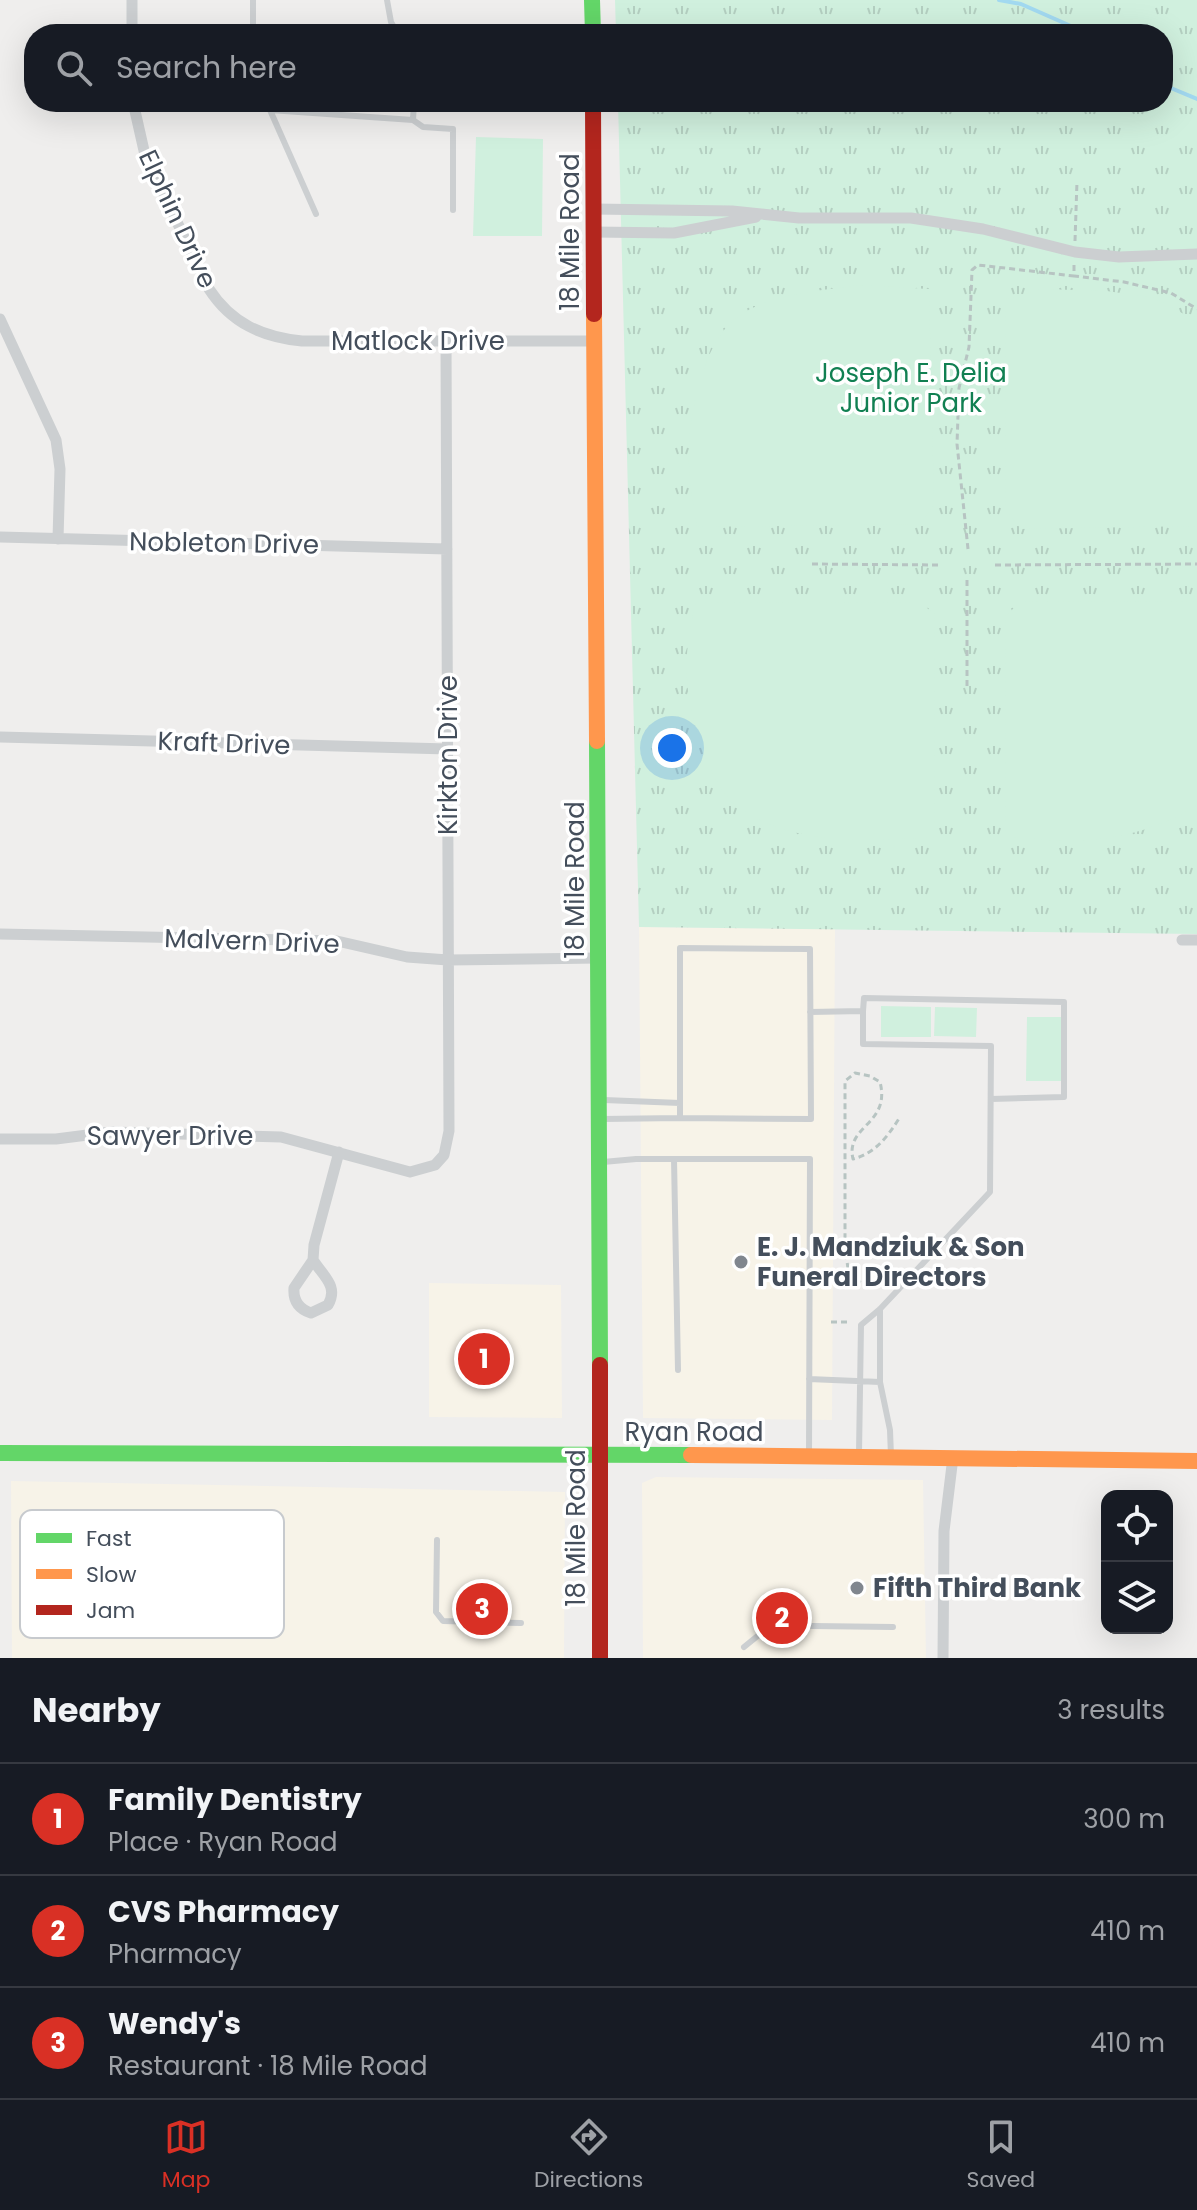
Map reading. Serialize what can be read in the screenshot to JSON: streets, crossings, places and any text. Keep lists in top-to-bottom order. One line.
{"streets":{"main road":["18 Mile Road","Ryan Road"],"street":["Elphin Drive","Matlock Drive","Nobleton Drive","Kraft Drive","Kirkton Drive","Malvern Drive","Sawyer Drive"]},"crossings":[["Elphin Drive","Matlock Drive"],["18 Mile Road","Matlock Drive"],["18 Mile Road","Malvern Drive"],["18 Mile Road","Ryan Road"],["Matlock Drive","Kirkton Drive"],["Nobleton Drive","Kirkton Drive"],["Kraft Drive","Kirkton Drive"],["Kirkton Drive","Malvern Drive"],["Kirkton Drive","Sawyer Drive"]],"parks":["Joseph E. Delia Junior Park"],"places":["E. J. Mandziuk & Son Funeral Directors","Fifth Third Bank"],"legend":["Fast","Slow","Jam"],"page":{"search":"Search here","pins":["1","3","2"],"heading":["Nearby","3 results"],"list":[{"mark":"1","name":"Family Dentistry","note":"Place · Ryan Road","value":"300 m"},{"mark":"2","name":"CVS Pharmacy","note":"Pharmacy","value":"410 m"},{"mark":"3","name":"Wendy's","note":"Restaurant · 18 Mile Road","value":"410 m"}],"nav":["Map","Directions","Saved"]}}
